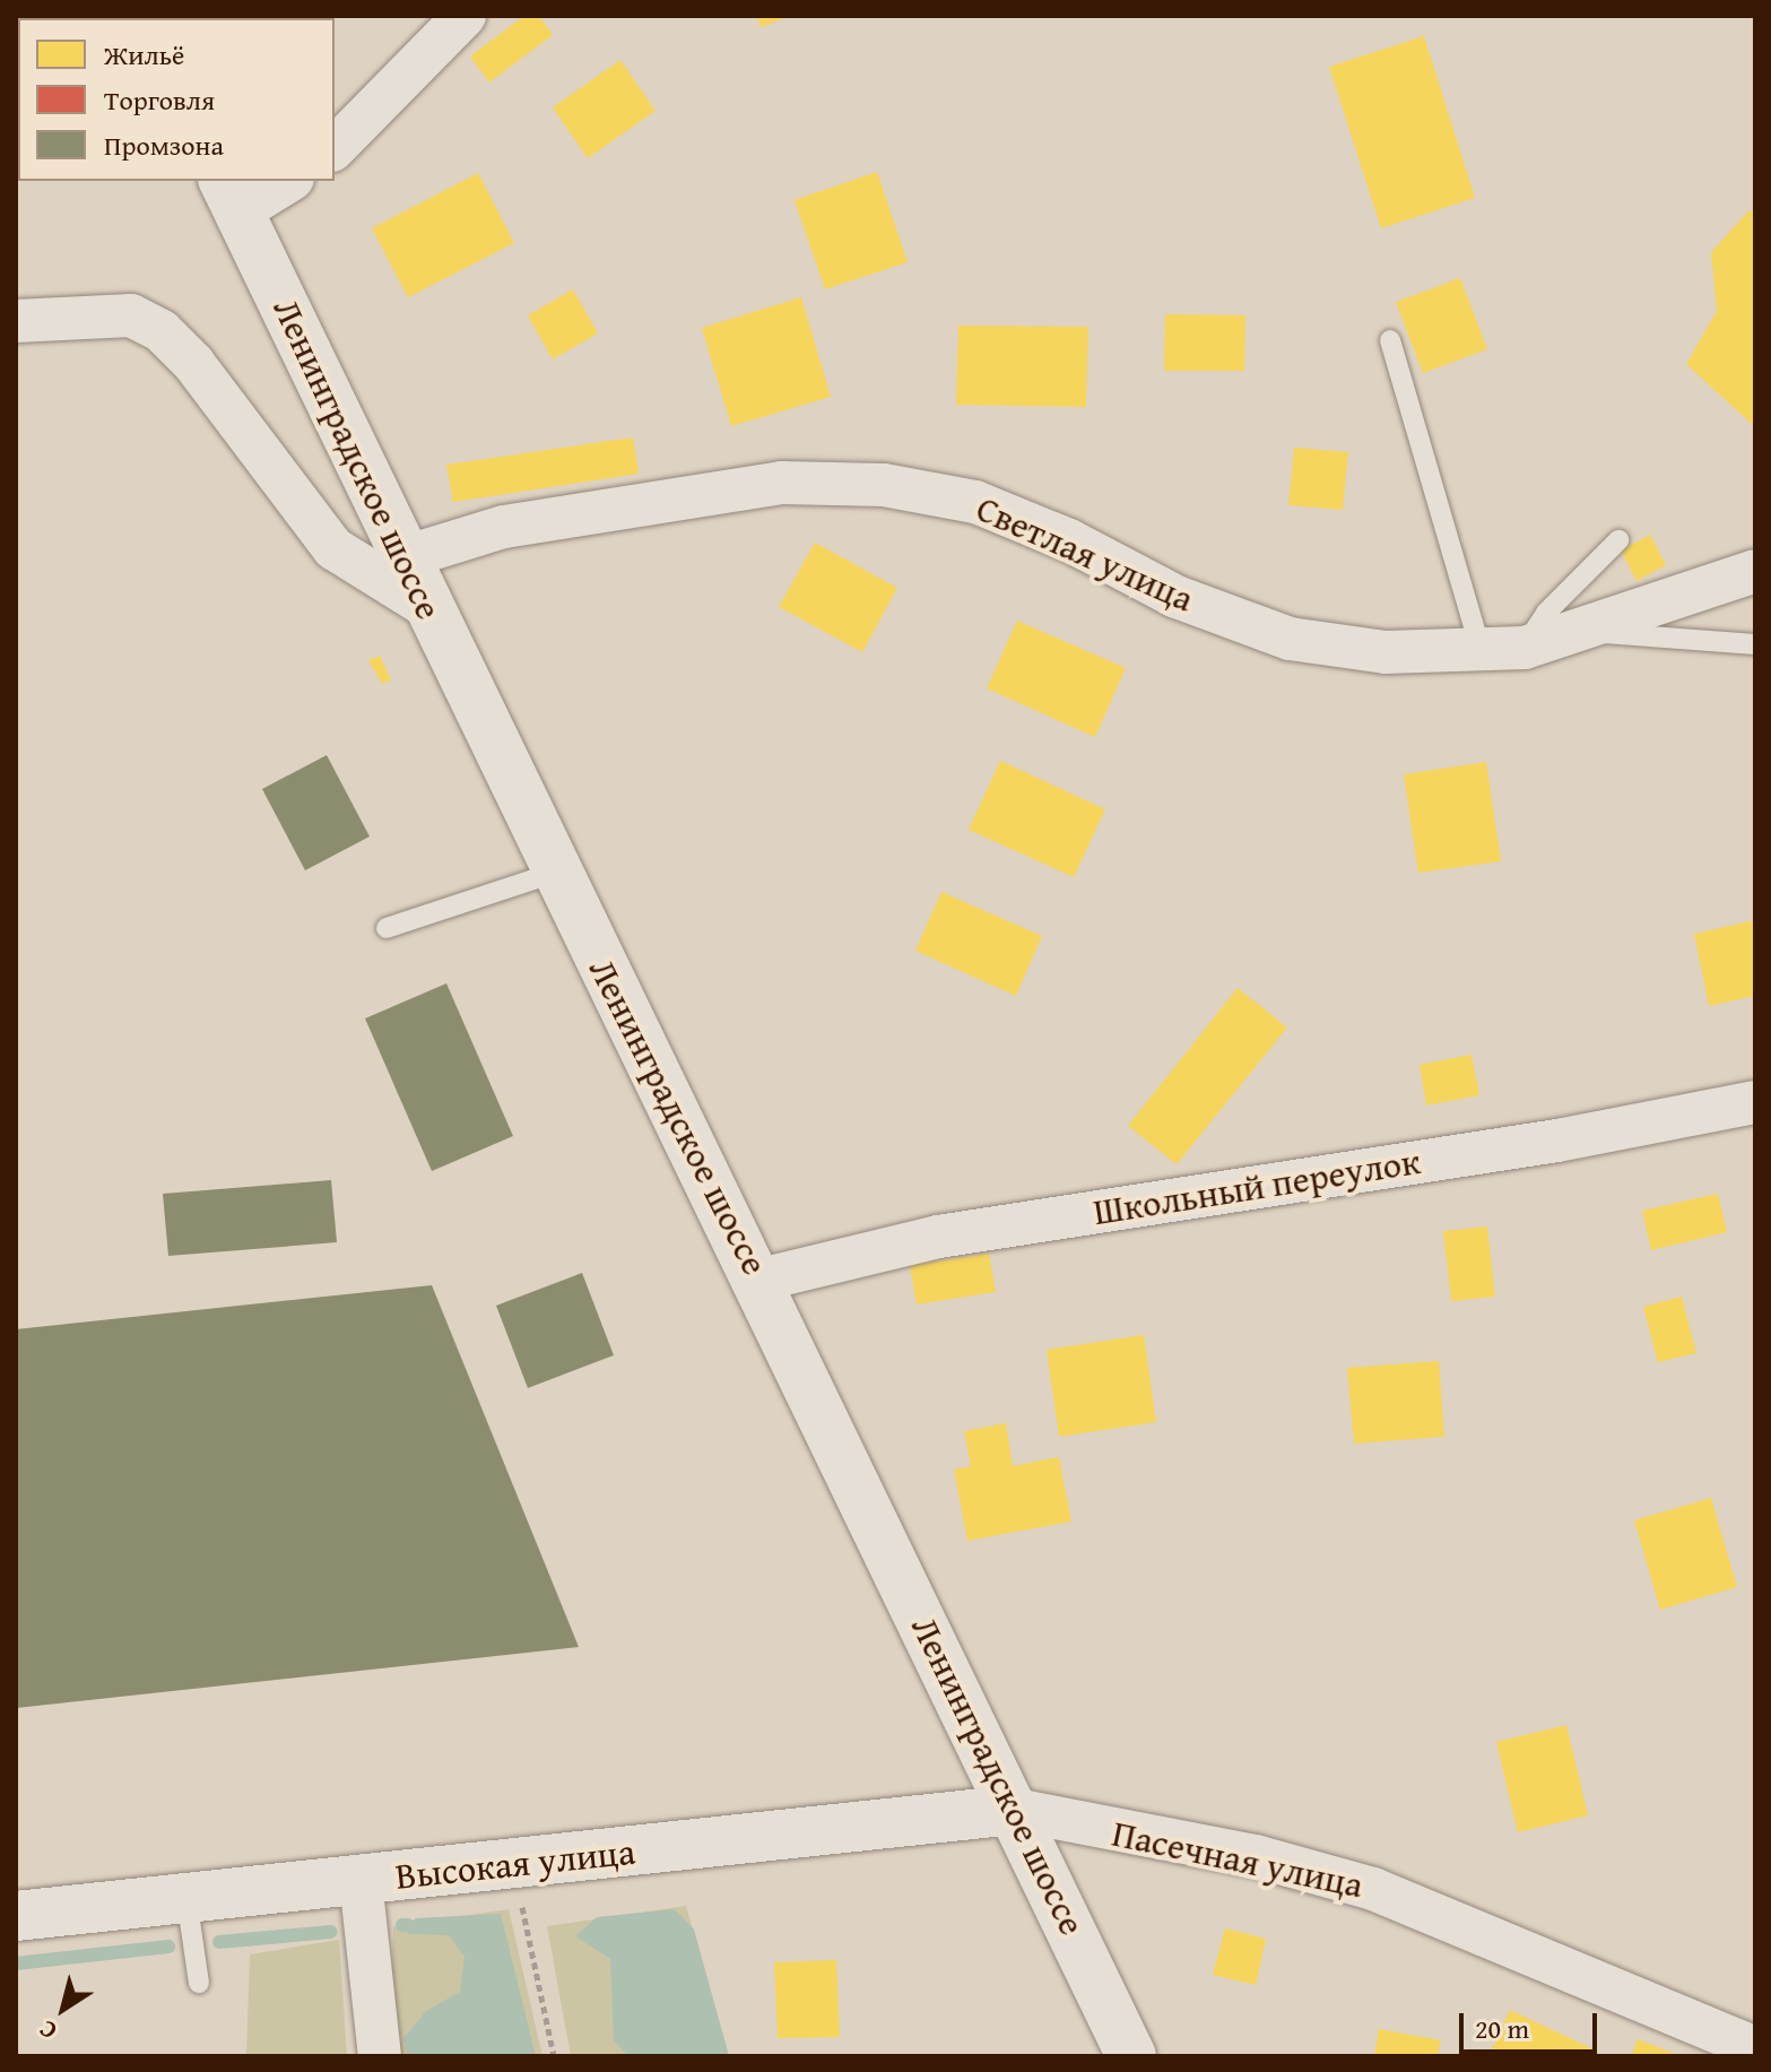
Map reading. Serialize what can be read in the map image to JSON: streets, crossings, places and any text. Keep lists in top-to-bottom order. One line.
{"streets":{"main road":["Ленинградское шоссе","Высокая улица"],"street":["Светлая улица","Школьный переулок","Пасечная улица"]},"crossings":[["Ленинградское шоссе","Светлая улица"],["Ленинградское шоссе","Школьный переулок"],["Ленинградское шоссе","Пасечная улица"],["Ленинградское шоссе","Высокая улица"],["Пасечная улица","Высокая улица"]],"legend":["Жильё","Торговля","Промзона"],"scale_bar":"20 m","north":"bottom left"}
